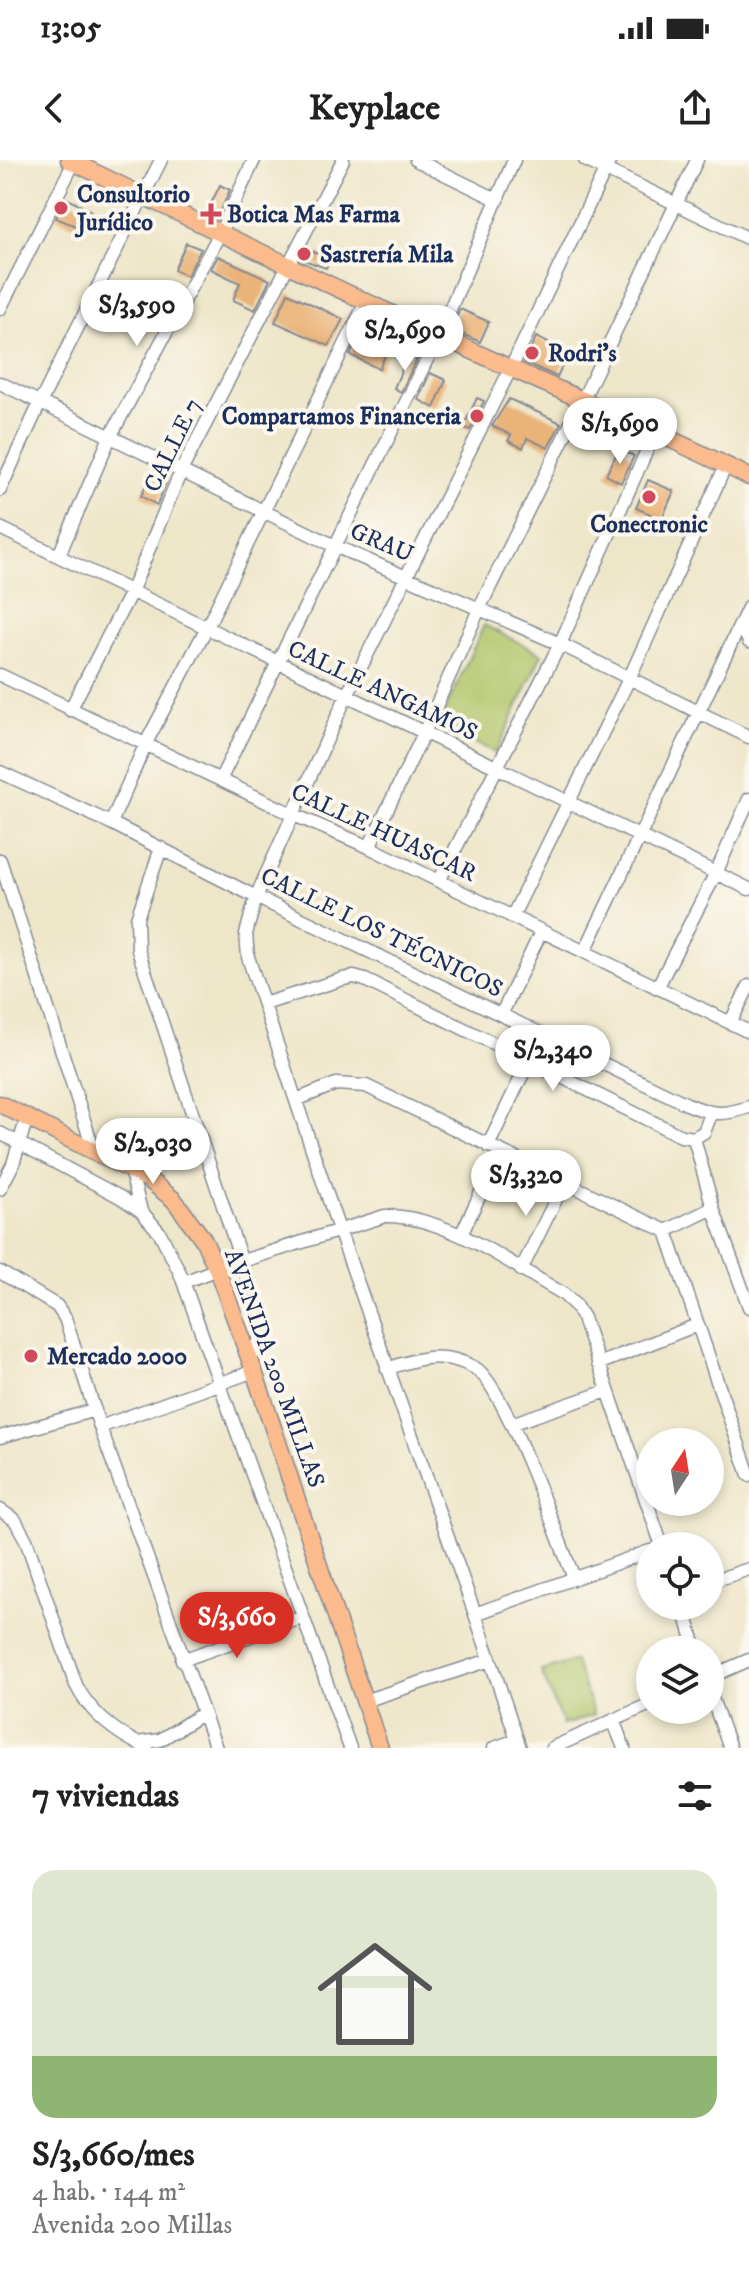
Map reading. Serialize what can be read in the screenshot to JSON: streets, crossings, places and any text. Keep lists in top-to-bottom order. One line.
{"streets":{"main road":["AVENIDA 200 MILLAS"],"street":["CALLE 7","GRAU","CALLE ANGAMOS","CALLE HUASCAR","CALLE LOS TÉCNICOS"]},"crossings":[["CALLE 7","GRAU"],["CALLE 7","CALLE ANGAMOS"],["CALLE 7","CALLE HUASCAR"]],"places":{"other":["Consultorio Jurídico","Sastrería Mila","Rodri's","Compartamos Financeria","Conectronic","Mercado 2000"],"health":["Botica Mas Farma"]},"north":"top","page":{"status":"13:05","header":"Keyplace","price":["S/3,590","S/2,690","S/1,690","S/2,340","S/2,030","S/3,320","S/3,660"],"heading":"7 viviendas","list":[{"name":"S/3,660/mes","note":"4 hab. · 144 m² · Avenida 200 Millas"}]}}
